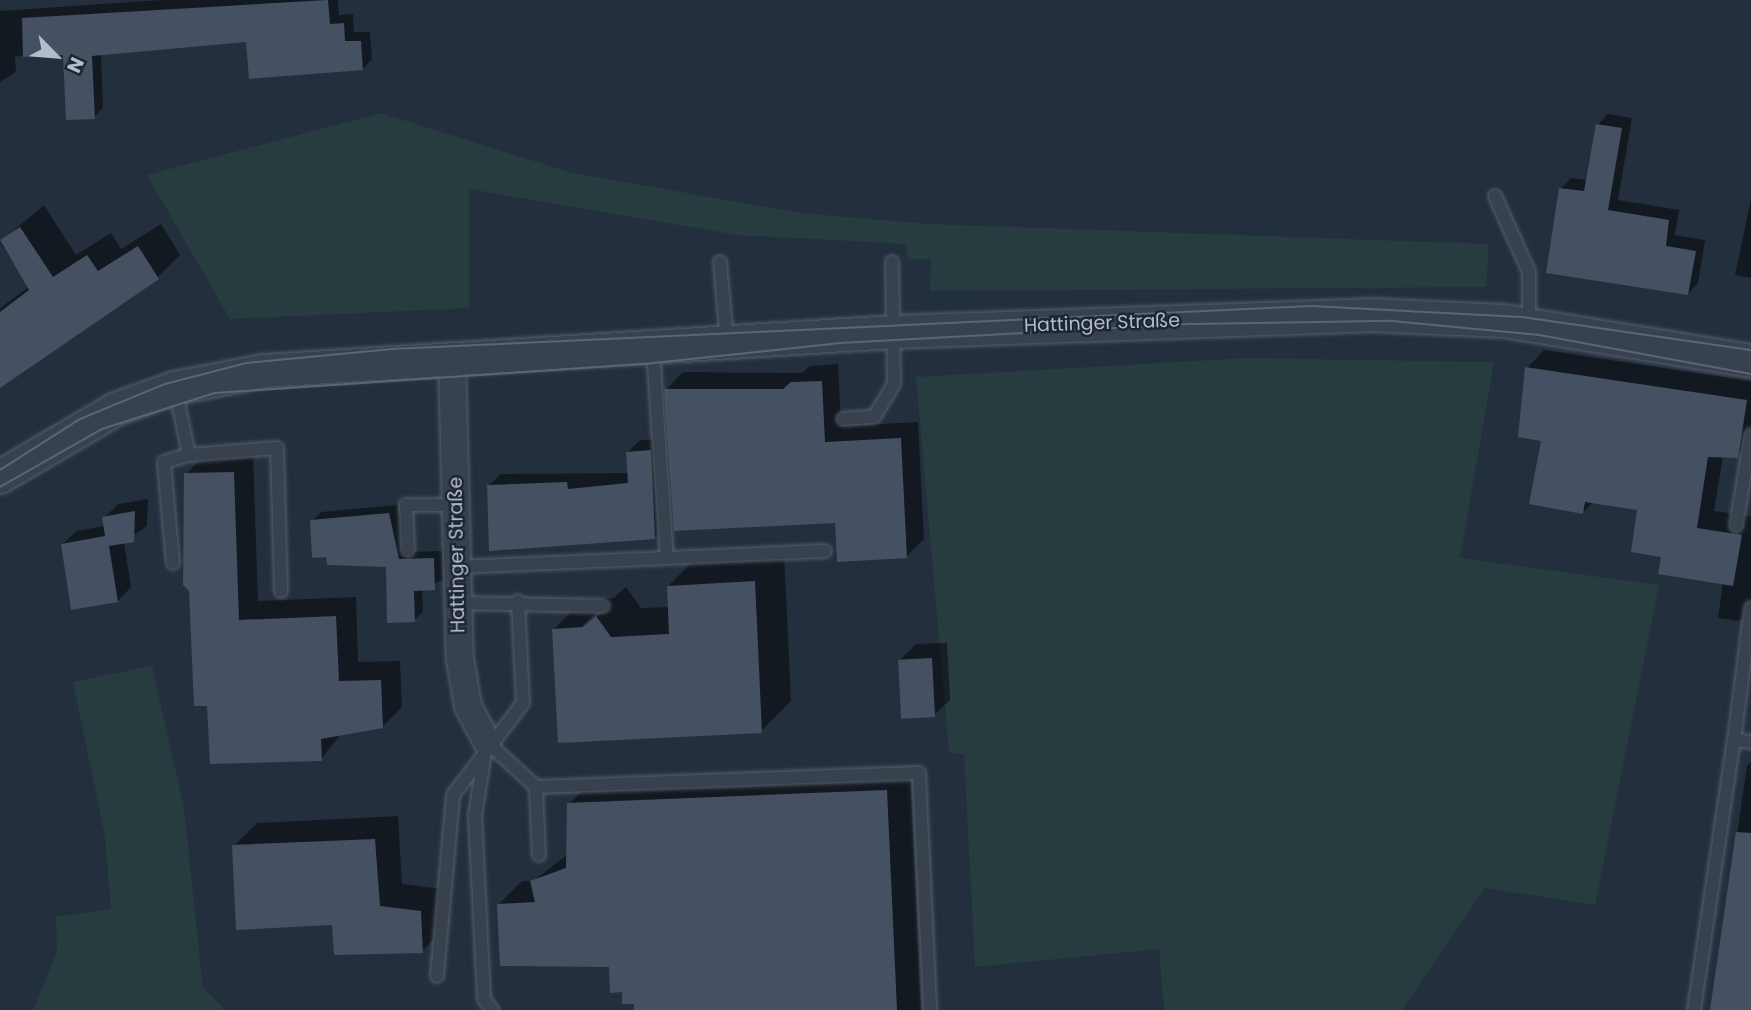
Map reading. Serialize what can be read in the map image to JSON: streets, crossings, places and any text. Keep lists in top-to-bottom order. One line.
{"streets":{"street":["Hattinger Straße"]},"north":"bottom right"}
